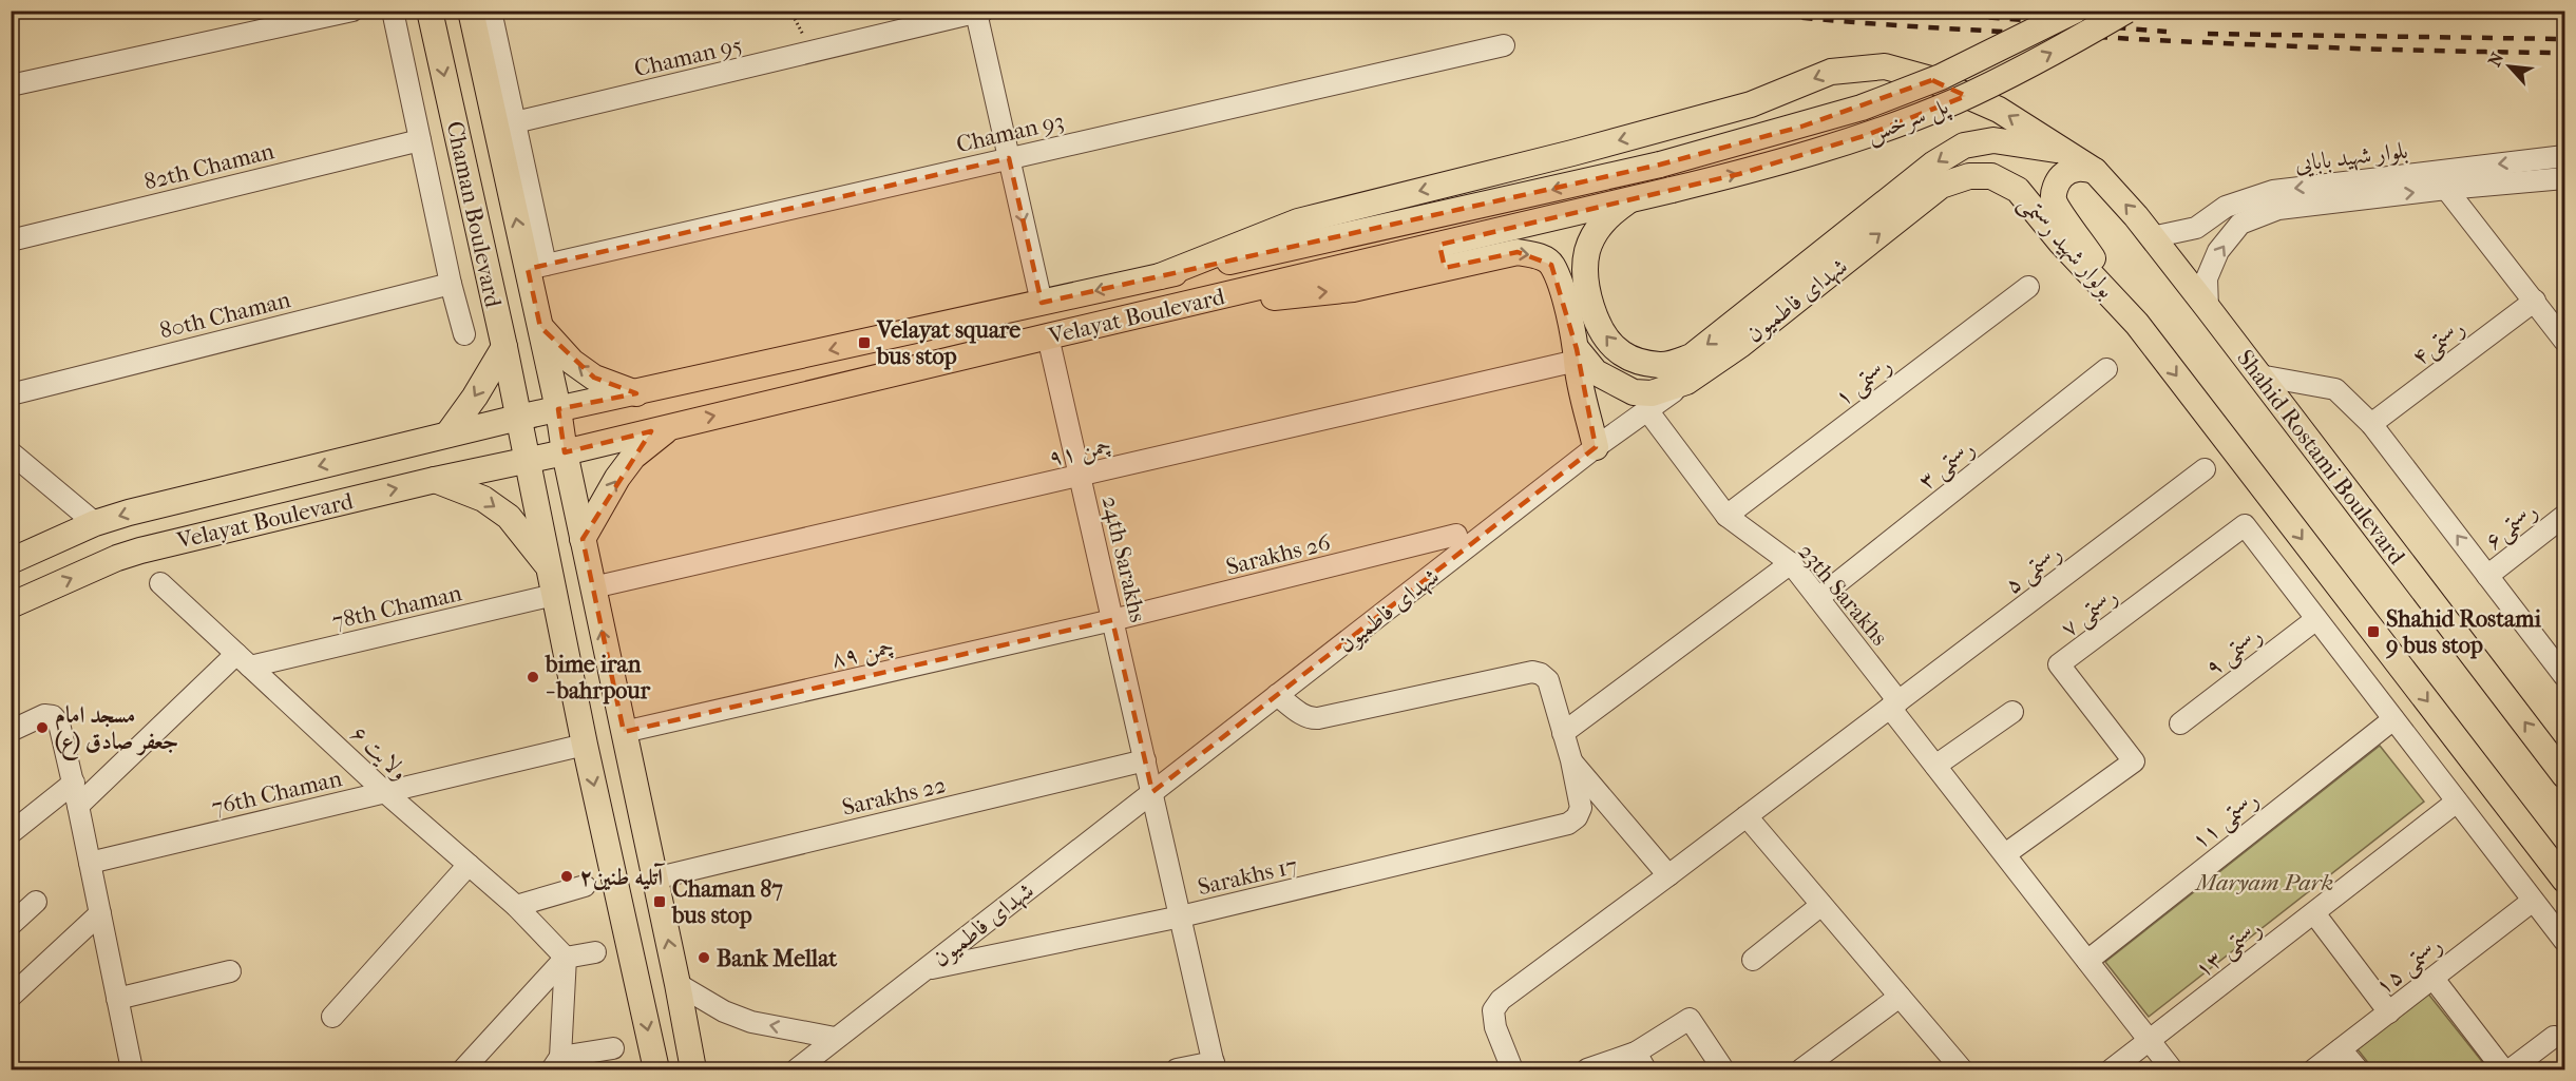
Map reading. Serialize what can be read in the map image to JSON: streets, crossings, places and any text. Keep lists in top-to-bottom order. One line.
{"streets":{"main road":["پل سرخس","Chaman Boulevard","بولوار شهید رستمی","شهدای فاطمیون","Velayat Boulevard","Shahid Rostami Boulevard"],"street":["Chaman 95","Chaman 93","بلوار شهید بابایی","82th Chaman","80th Chaman","رستمی۴","رستمی ۱","چمن ۹۱","رستمی ۳","رستمی۶","Sarakhs 26","24th Sarakhs","رستمی ۵","23th Sarakhs","78th Chaman","رستمی ۷","رستمی ۹","چمن ۸۹","ولایت ۶","76th Chaman","Sarakhs 22","رستمی ۱۱","Sarakhs 17","رستمی ۱۳","رستمی ۱۵"]},"crossings":[["پل سرخس","Velayat Boulevard"],["Chaman 93","Chaman Boulevard"],["بلوار شهید بابایی","Shahid Rostami Boulevard"],["Chaman Boulevard","Velayat Boulevard"],["بولوار شهید رستمی","شهدای فاطمیون"],["شهدای فاطمیون","24th Sarakhs"],["شهدای فاطمیون","23th Sarakhs"],["شهدای فاطمیون","Sarakhs 17"],["Velayat Boulevard","Shahid Rostami Boulevard"],["Velayat Boulevard","24th Sarakhs"],["رستمی ۱","23th Sarakhs"],["چمن ۹۱","24th Sarakhs"],["رستمی ۳","23th Sarakhs"],["Sarakhs 26","24th Sarakhs"],["Sarakhs 26","چمن ۸۹"],["24th Sarakhs","چمن ۸۹"],["24th Sarakhs","Sarakhs 22"],["24th Sarakhs","Sarakhs 17"],["رستمی ۵","23th Sarakhs"],["23th Sarakhs","رستمی ۷"],["23th Sarakhs","رستمی ۱۱"],["23th Sarakhs","رستمی ۱۳"],["78th Chaman","ولایت ۶"],["رستمی ۷","رستمی ۹"],["ولایت ۶","76th Chaman"]],"one_way":["Shahid Rostami Boulevard"],"parks":["Maryam Park"],"places":{"transit":["Velayat square bus stop","Shahid Rostami 9 bus stop","Chaman 87 bus stop"],"other":["bime iran - bahrpour","مسجد امام جعفر صادق (ع)","آتلیه طنین۲","Bank Mellat"]},"north":"top left"}
